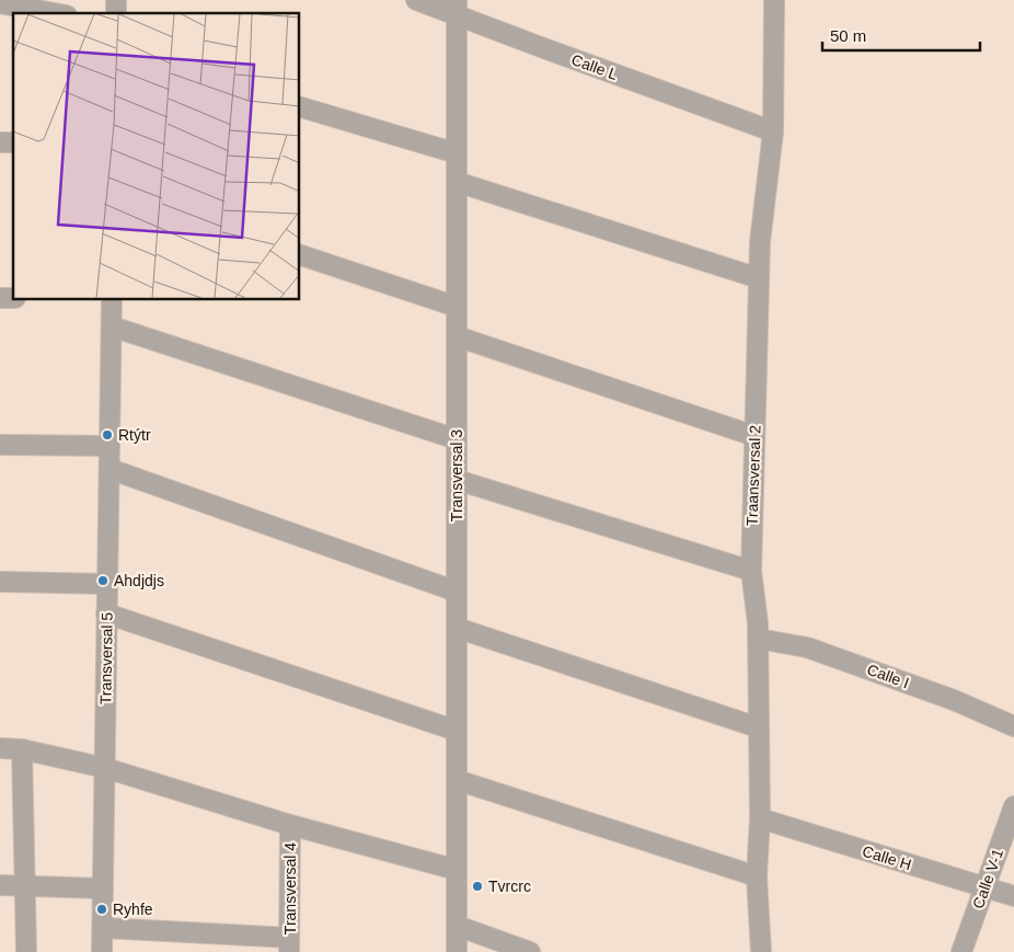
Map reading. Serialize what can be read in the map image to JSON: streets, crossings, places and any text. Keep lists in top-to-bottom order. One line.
{"streets":{"street":["Calle L","Transversal 3","Traansversal 2","Transversal 5","Calle I","Calle H","Calle V-1","Transversal 4"]},"crossings":[["Calle L","Transversal 3"],["Calle L","Traansversal 2"],["Traansversal 2","Calle I"],["Traansversal 2","Calle H"],["Calle H","Calle V-1"]],"places":["Rtýtr","Ahdjdjs","Tvrcrc","Ryhfe"],"scale_bar":"50 m"}
